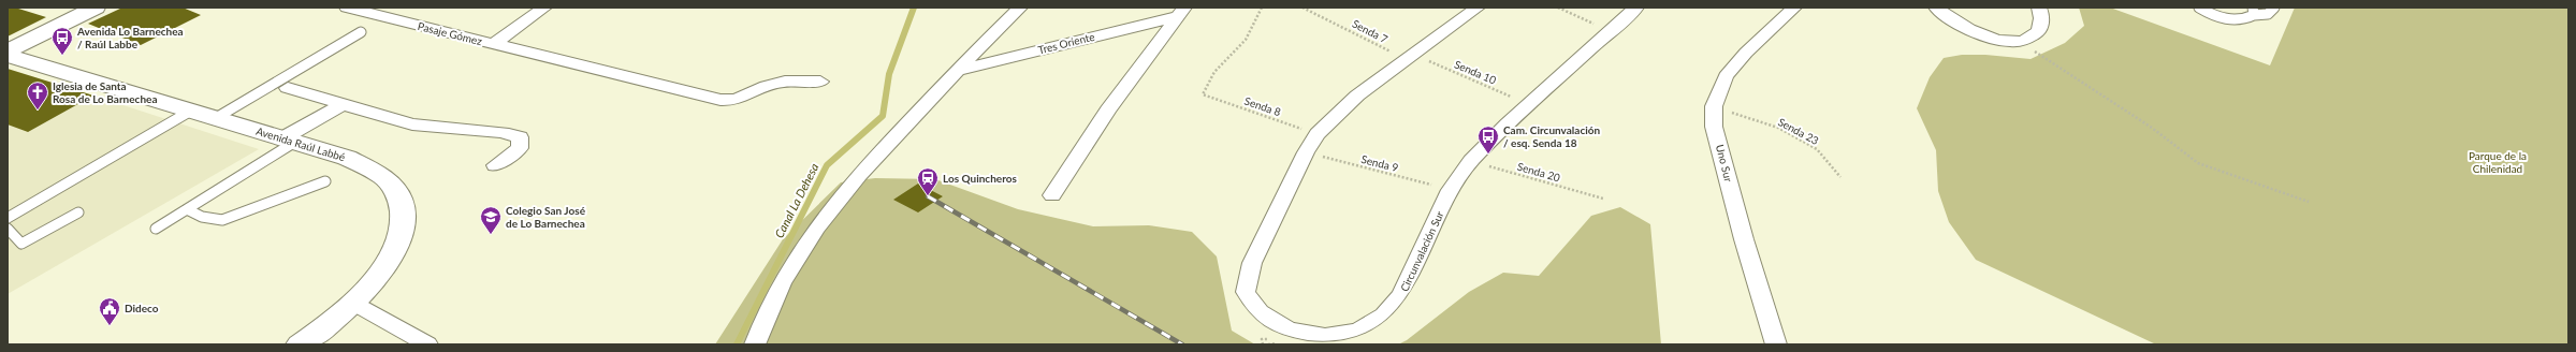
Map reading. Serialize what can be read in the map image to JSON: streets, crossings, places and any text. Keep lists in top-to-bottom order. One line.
{"streets":{"street":["Pasaje Gómez","Tres Oriente","Avenida Raúl Labbé","Uno Sur","Circunvalación Sur"],"path":["Senda 7","Senda 10","Senda 8","Senda 23","Senda 9","Senda 20"]},"crossings":[["Senda 7","Senda 10"],["Senda 7","Circunvalación Sur"],["Senda 10","Circunvalación Sur"],["Senda 8","Circunvalación Sur"],["Senda 23","Uno Sur"],["Senda 9","Circunvalación Sur"],["Senda 20","Circunvalación Sur"]],"water":["Canal La Dehesa"],"parks":["Parque de la Chilenidad"],"places":{"bus stop":["Avenida Lo Barnechea / Raúl Labbe","Cam. Circunvalación / esq. Senda 18"],"church":["Iglesia de Santa Rosa de Lo Barnechea"],"station":["Los Quincheros"],"school or university":["Colegio San José de Lo Barnechea"],"public building":["Dideco"]}}
